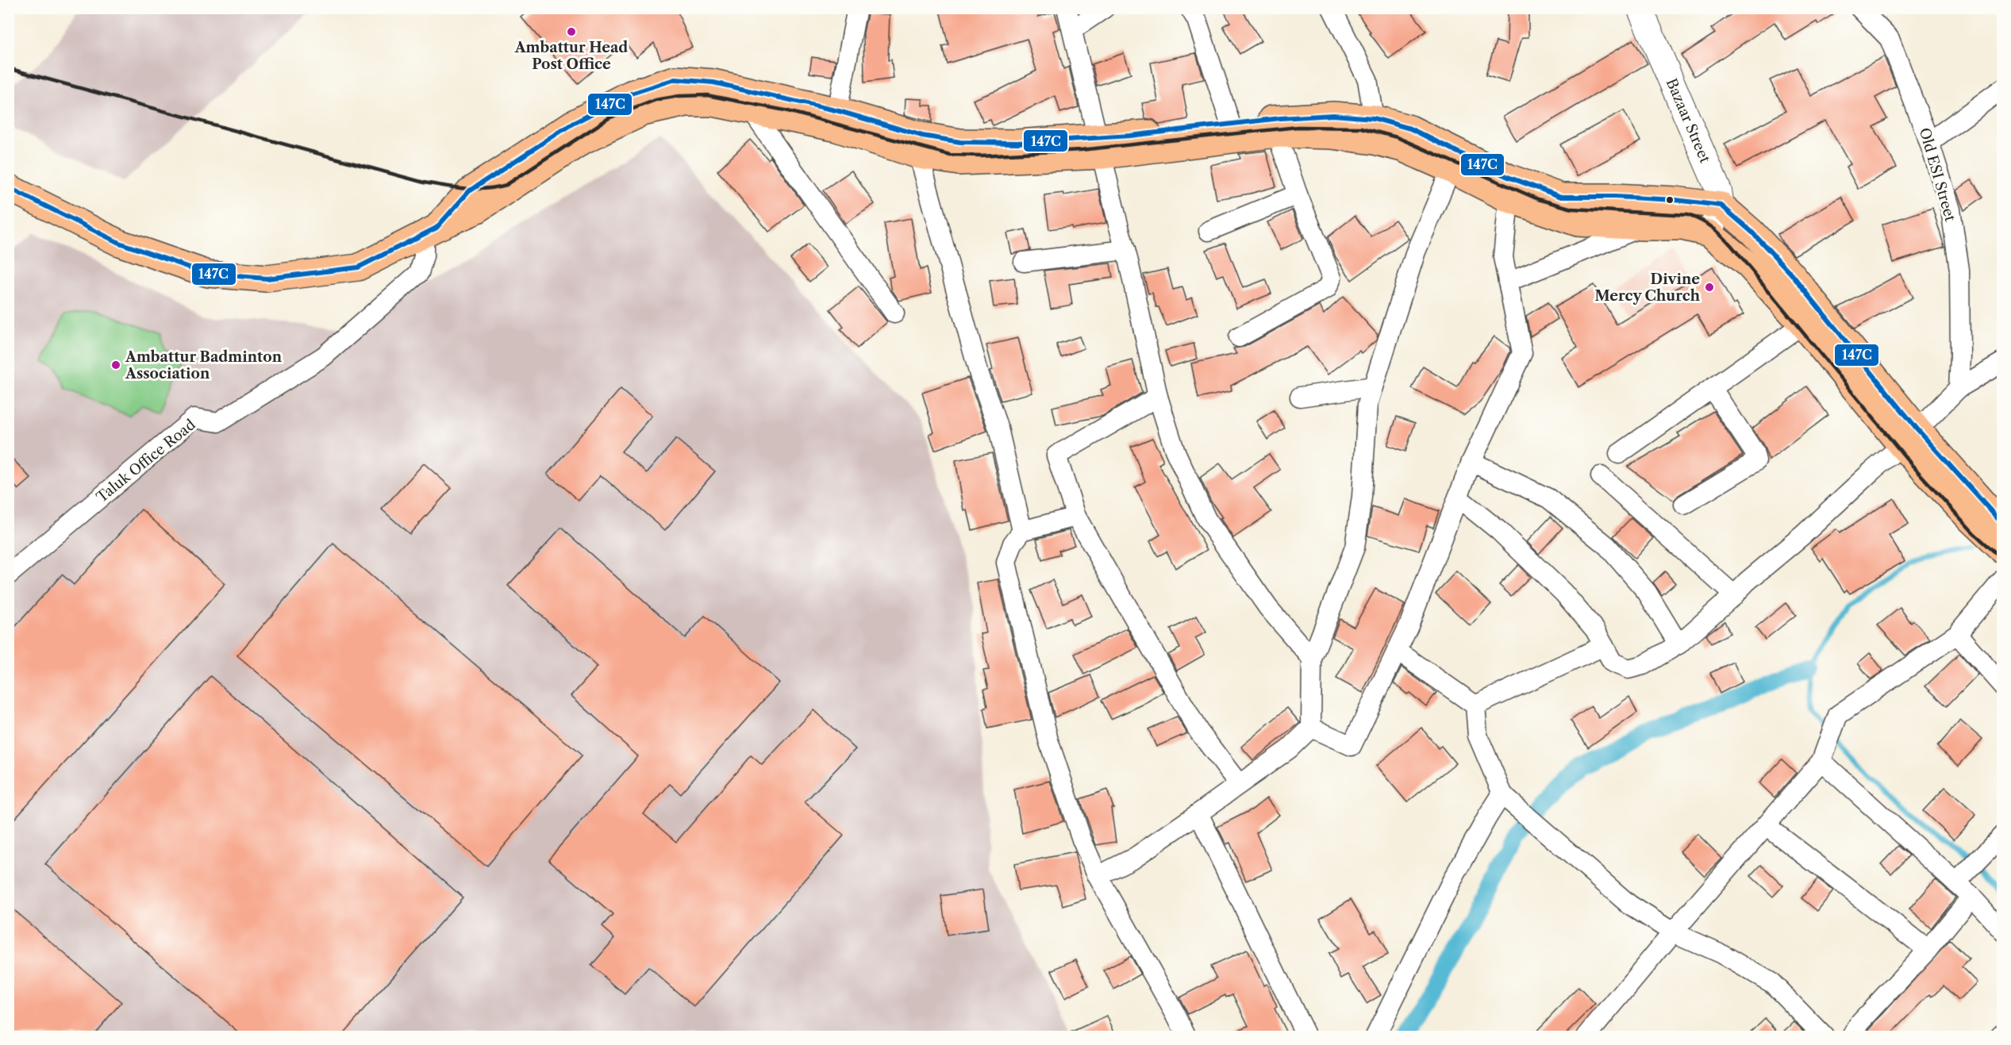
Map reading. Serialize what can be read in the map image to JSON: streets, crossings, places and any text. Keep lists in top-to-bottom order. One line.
{"streets":{"street":["Bazaar Street","Old ESI Street","Taluk Office Road"]},"places":["Ambattur Head Post Office","Divine Mercy Church","Ambattur Badminton Association"],"lines":["transit line 147C"]}
